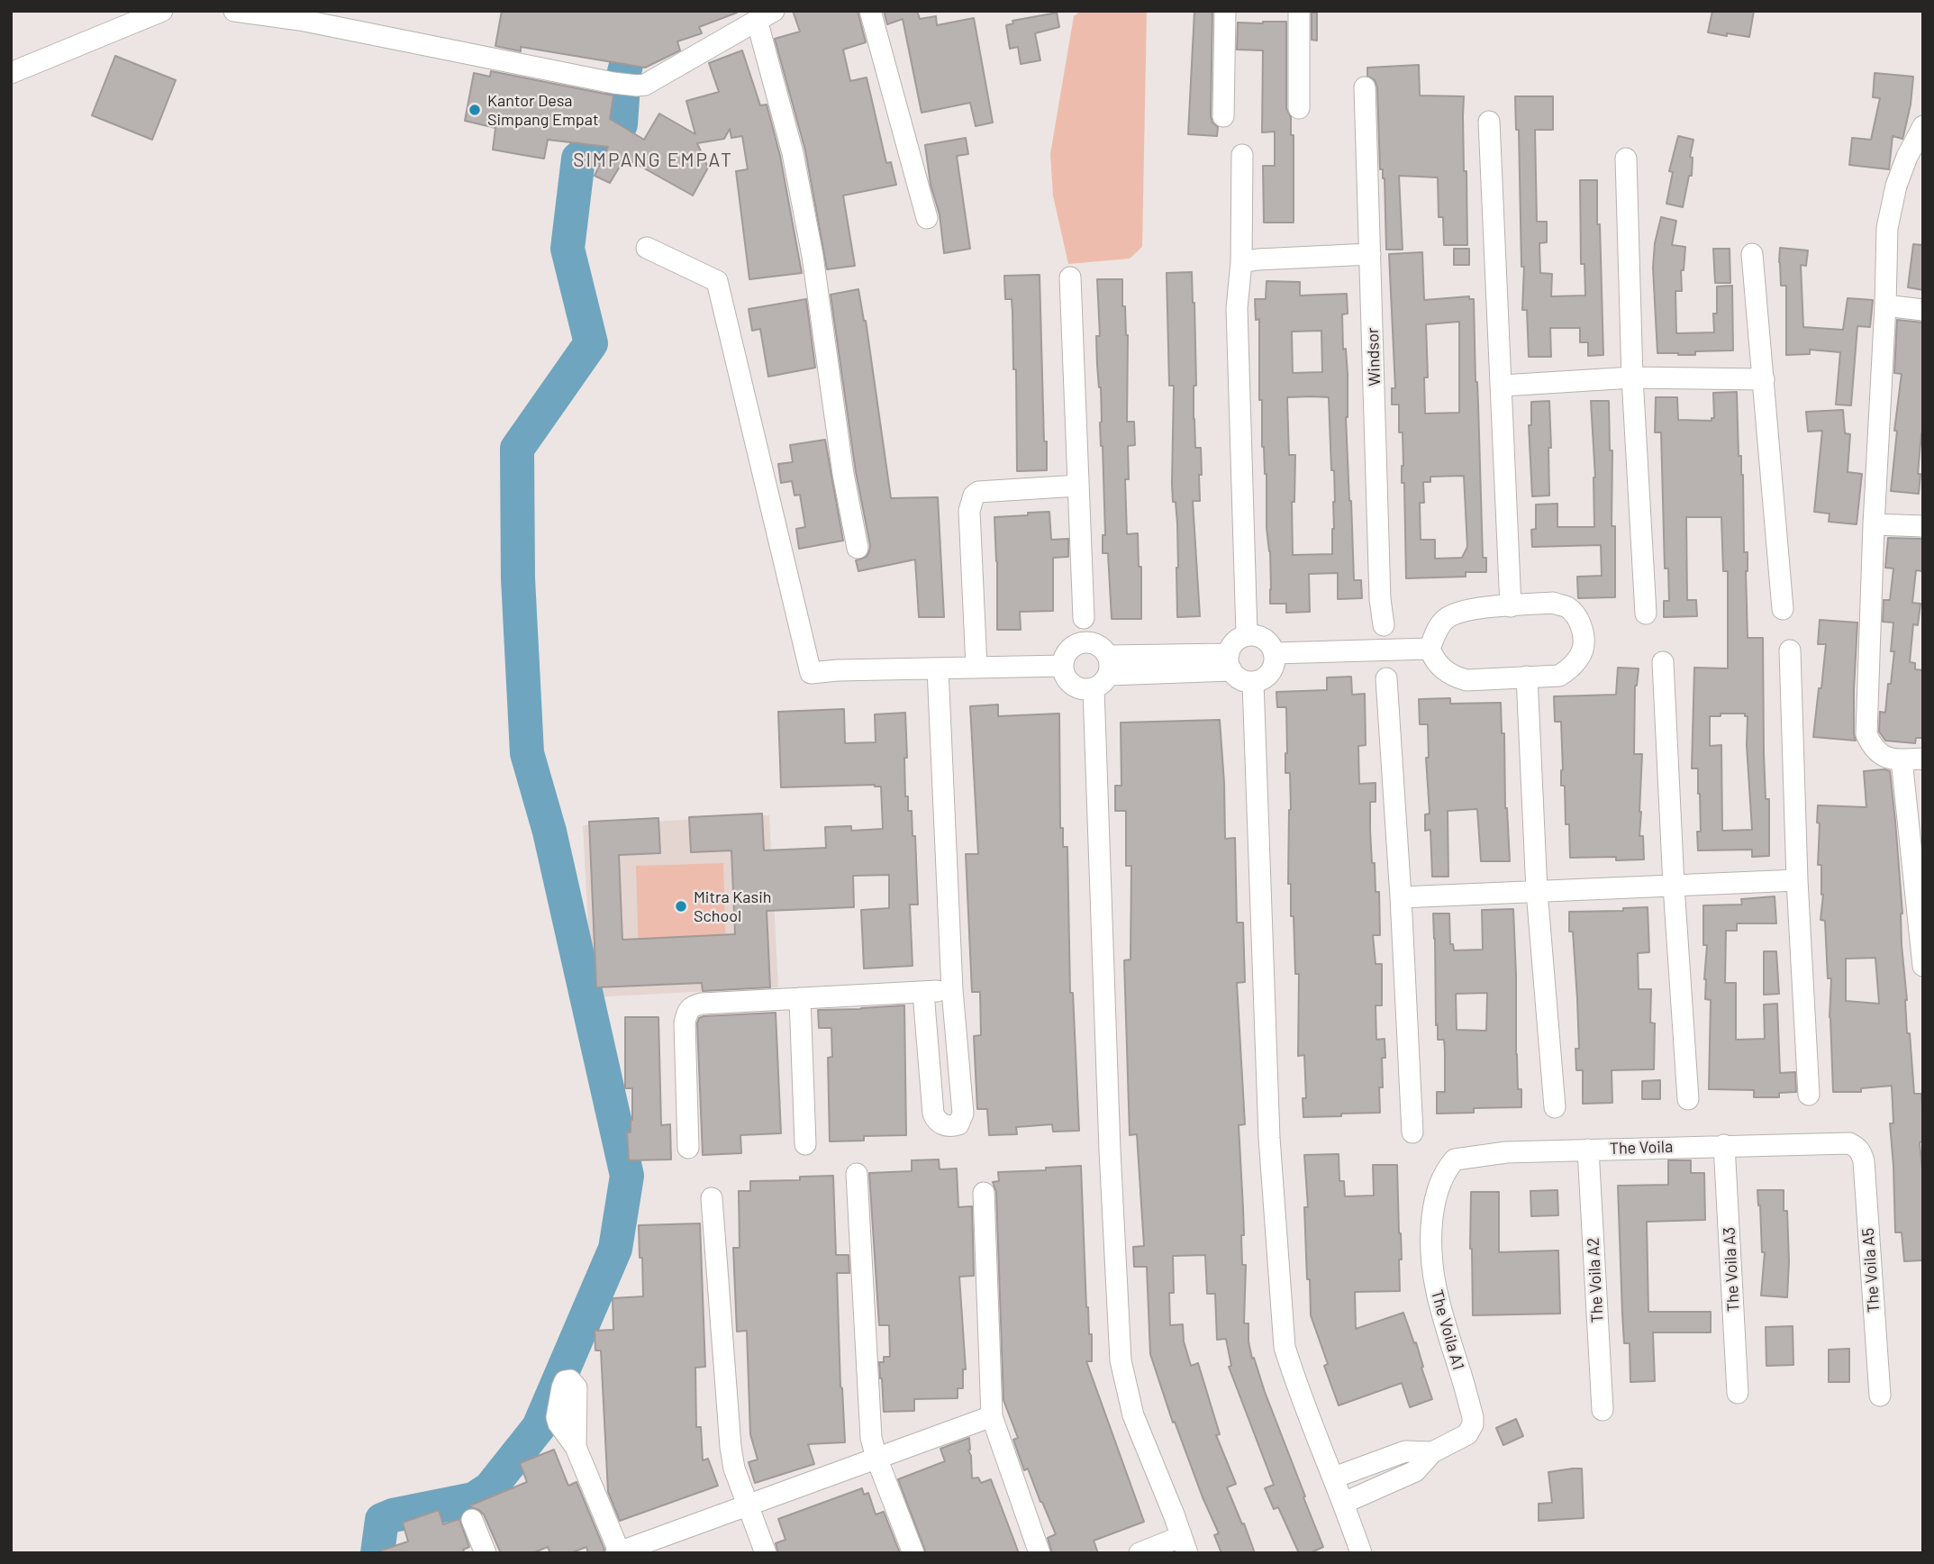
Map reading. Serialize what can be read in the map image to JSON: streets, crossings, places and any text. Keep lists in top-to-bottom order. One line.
{"streets":{"street":["Windsor","The Voila","The Voila A3","The Voila A5","The Voila A2","The Voila A1"]},"crossings":[["The Voila","The Voila A3"],["The Voila","The Voila A5"],["The Voila","The Voila A2"],["The Voila","The Voila A1"]],"districts":["SIMPANG EMPAT"],"places":["Kantor Desa Simpang Empat","Mitra Kasih School"]}
